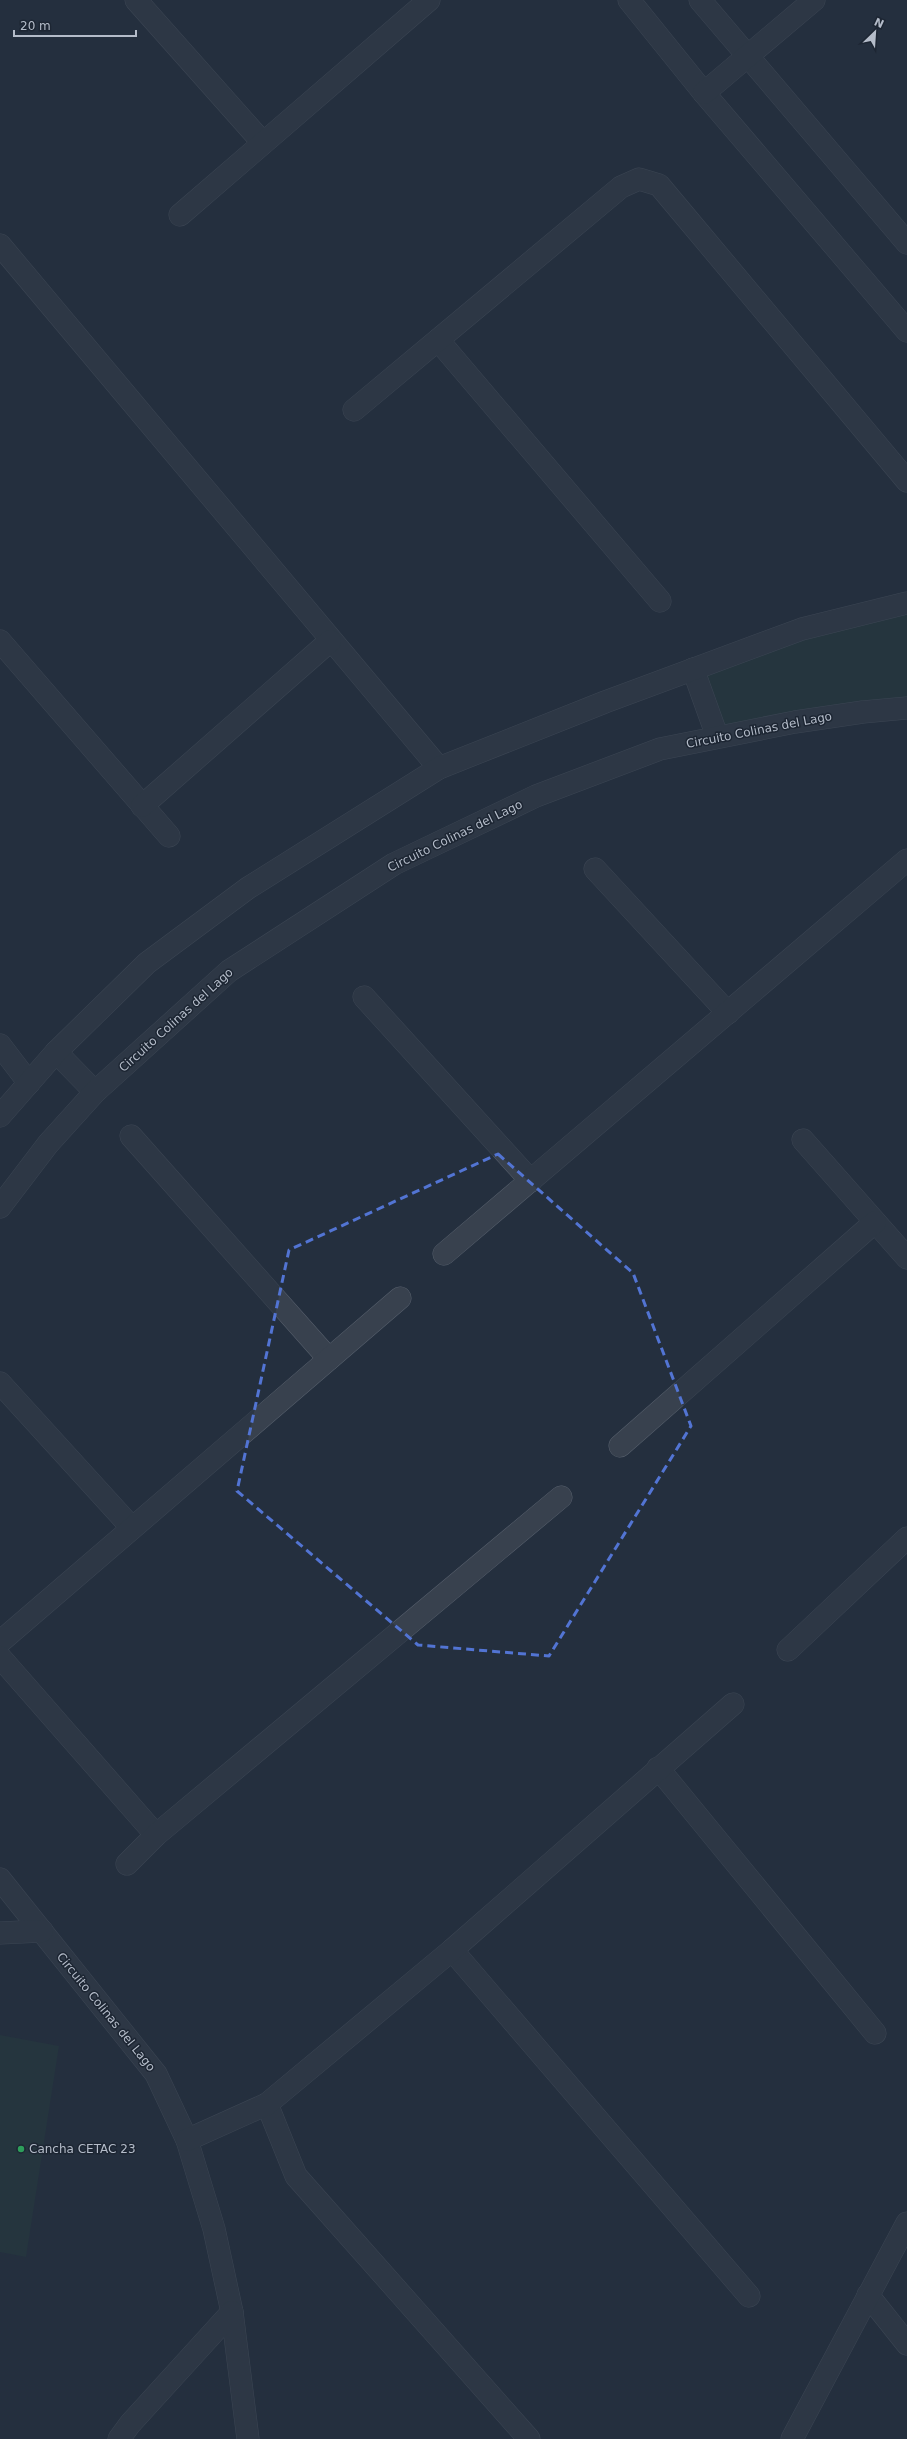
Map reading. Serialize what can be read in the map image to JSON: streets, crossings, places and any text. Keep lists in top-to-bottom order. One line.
{"streets":{"street":["Circuito Colinas del Lago"]},"places":["Cancha CETAC 23"],"scale_bar":"20 m","north":"top right"}
